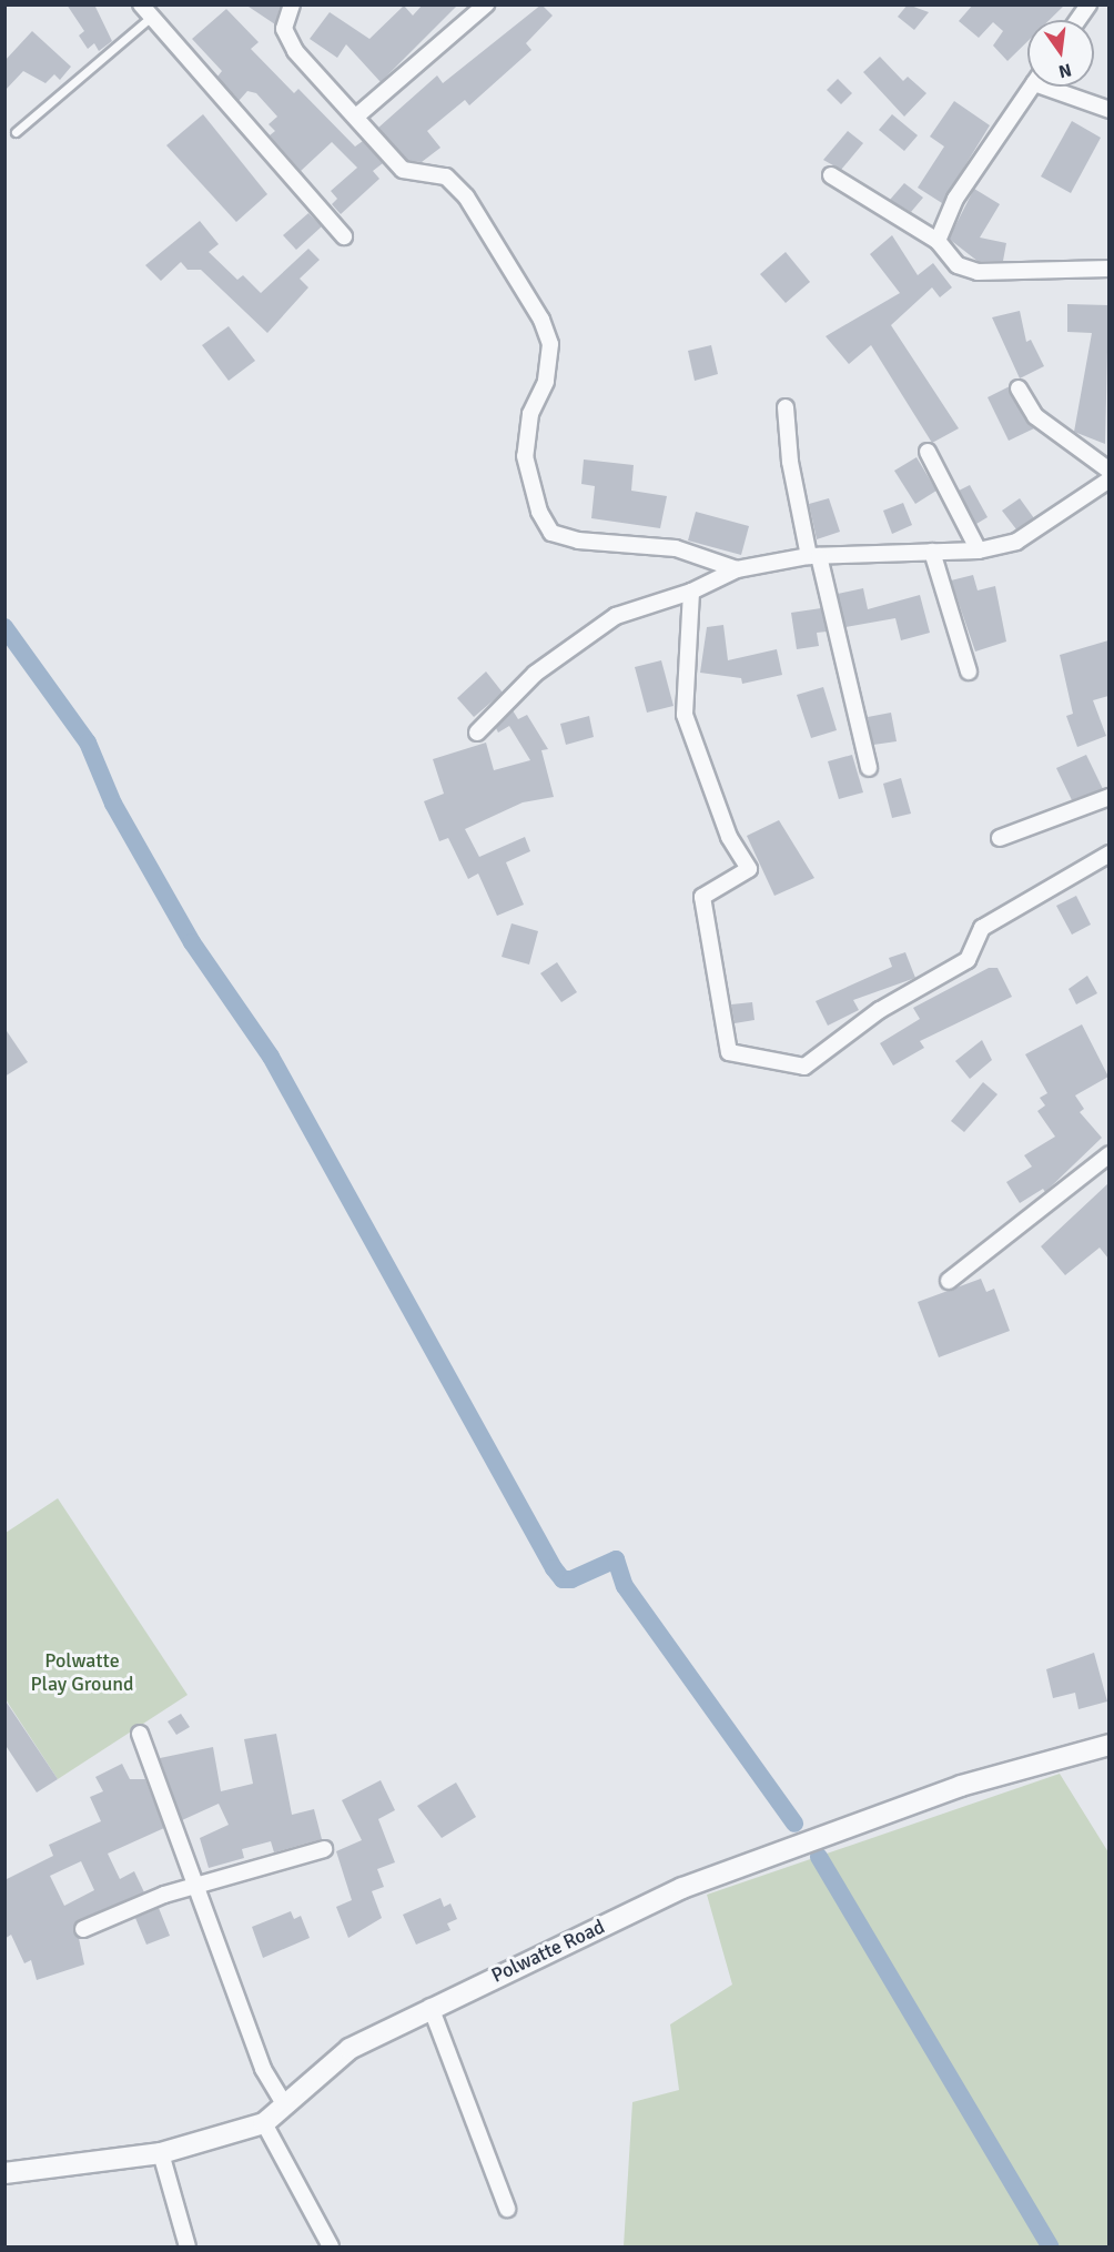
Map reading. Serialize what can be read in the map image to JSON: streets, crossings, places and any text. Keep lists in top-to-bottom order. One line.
{"streets":{"street":["Polwatte Road"]},"parks":["Polwatte Play Ground"],"north":"bottom"}
